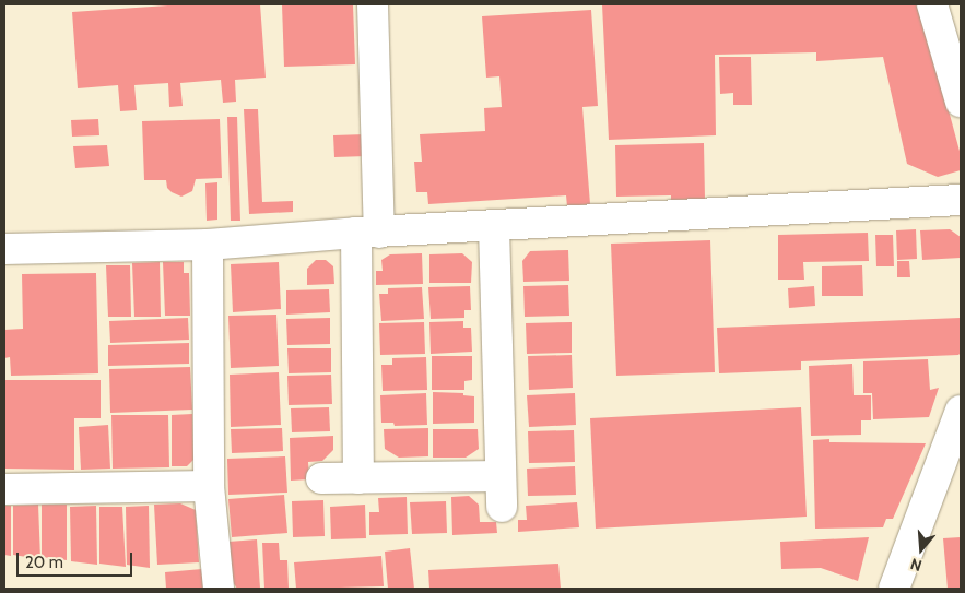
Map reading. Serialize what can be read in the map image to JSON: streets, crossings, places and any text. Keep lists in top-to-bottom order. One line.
{"scale_bar":"20 m","north":"bottom"}
